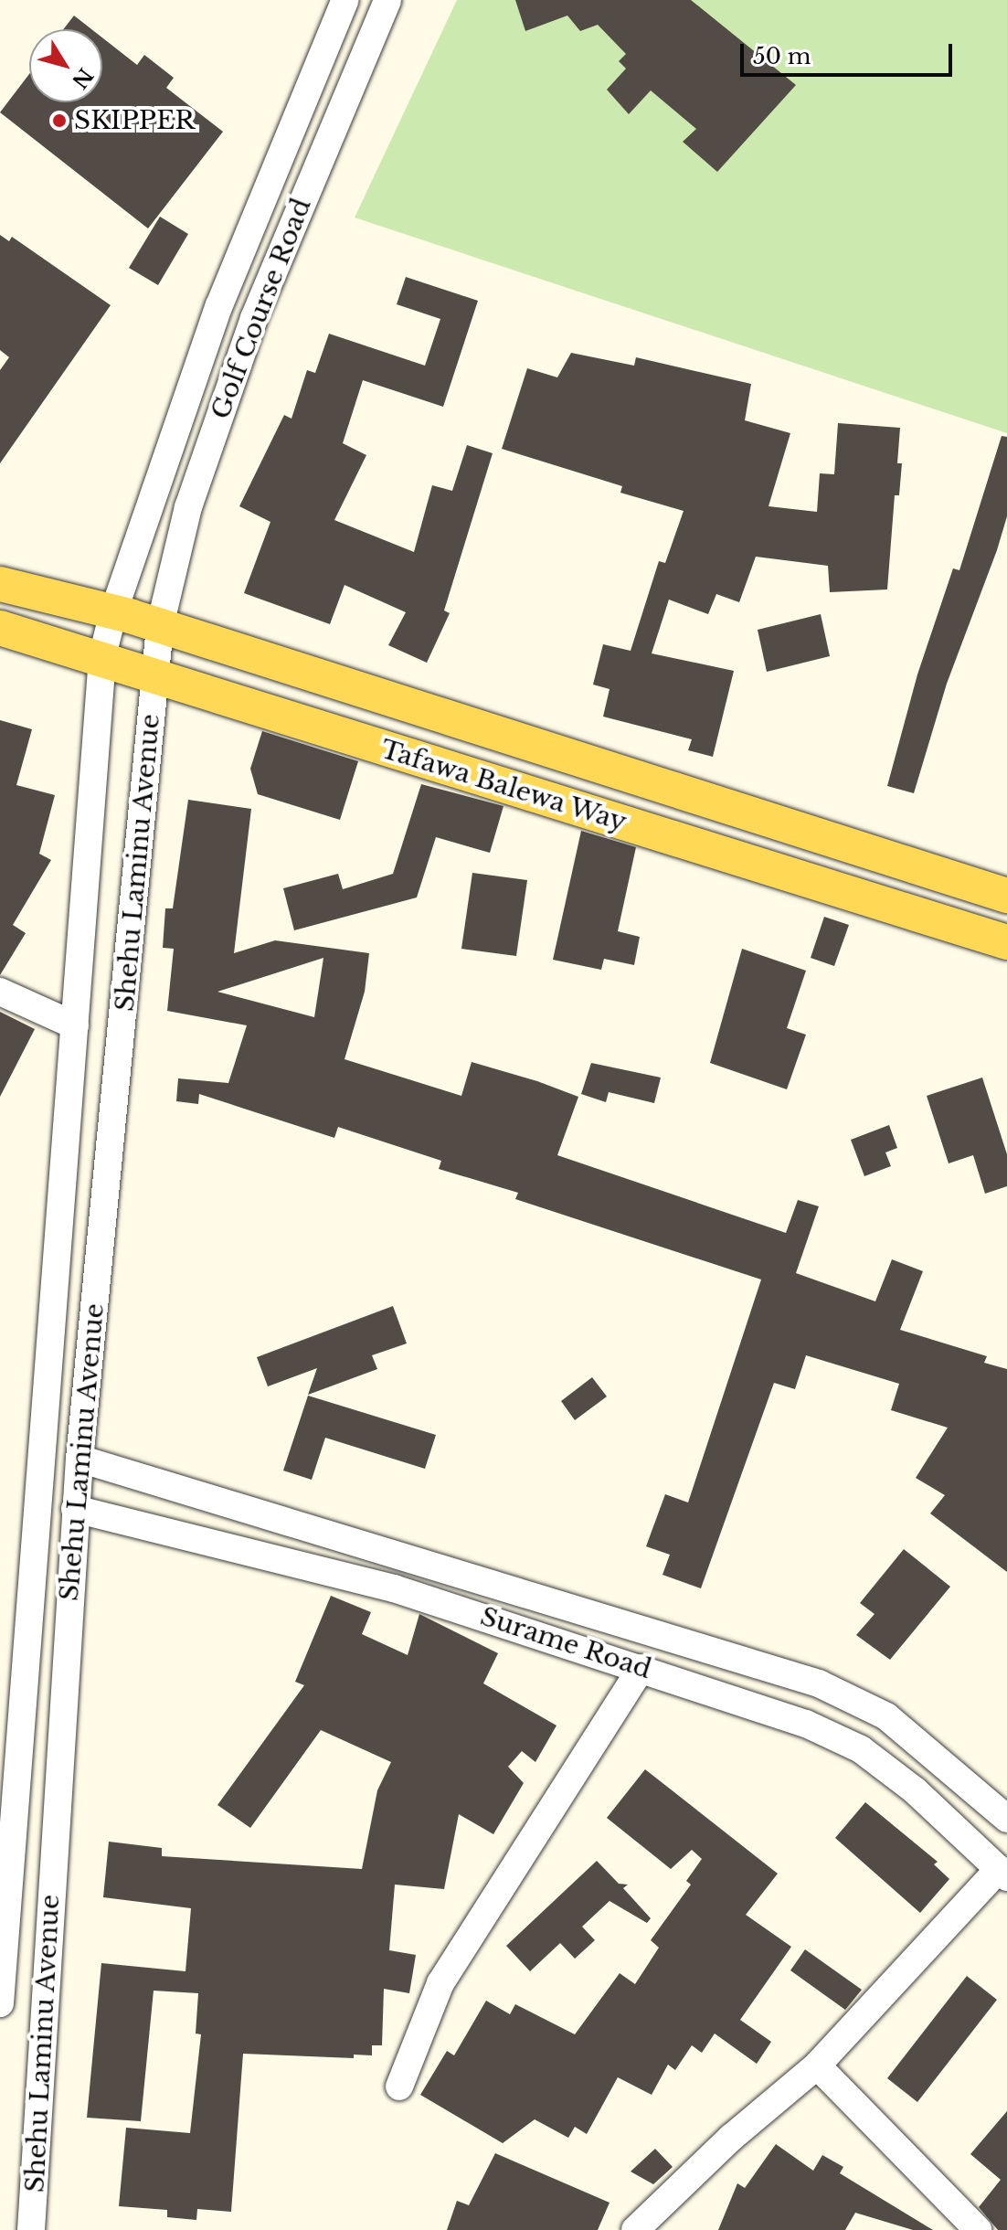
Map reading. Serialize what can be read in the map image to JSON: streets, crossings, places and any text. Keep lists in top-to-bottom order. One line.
{"streets":{"main road":["Tafawa Balewa Way"],"street":["Golf Course Road","Shehu Laminu Avenue","Surame Road"]},"crossings":[["Golf Course Road","Tafawa Balewa Way"],["Golf Course Road","Shehu Laminu Avenue"],["Tafawa Balewa Way","Shehu Laminu Avenue"],["Shehu Laminu Avenue","Surame Road"]],"places":["SKIPPER"],"scale_bar":"50 m","north":"bottom right"}
